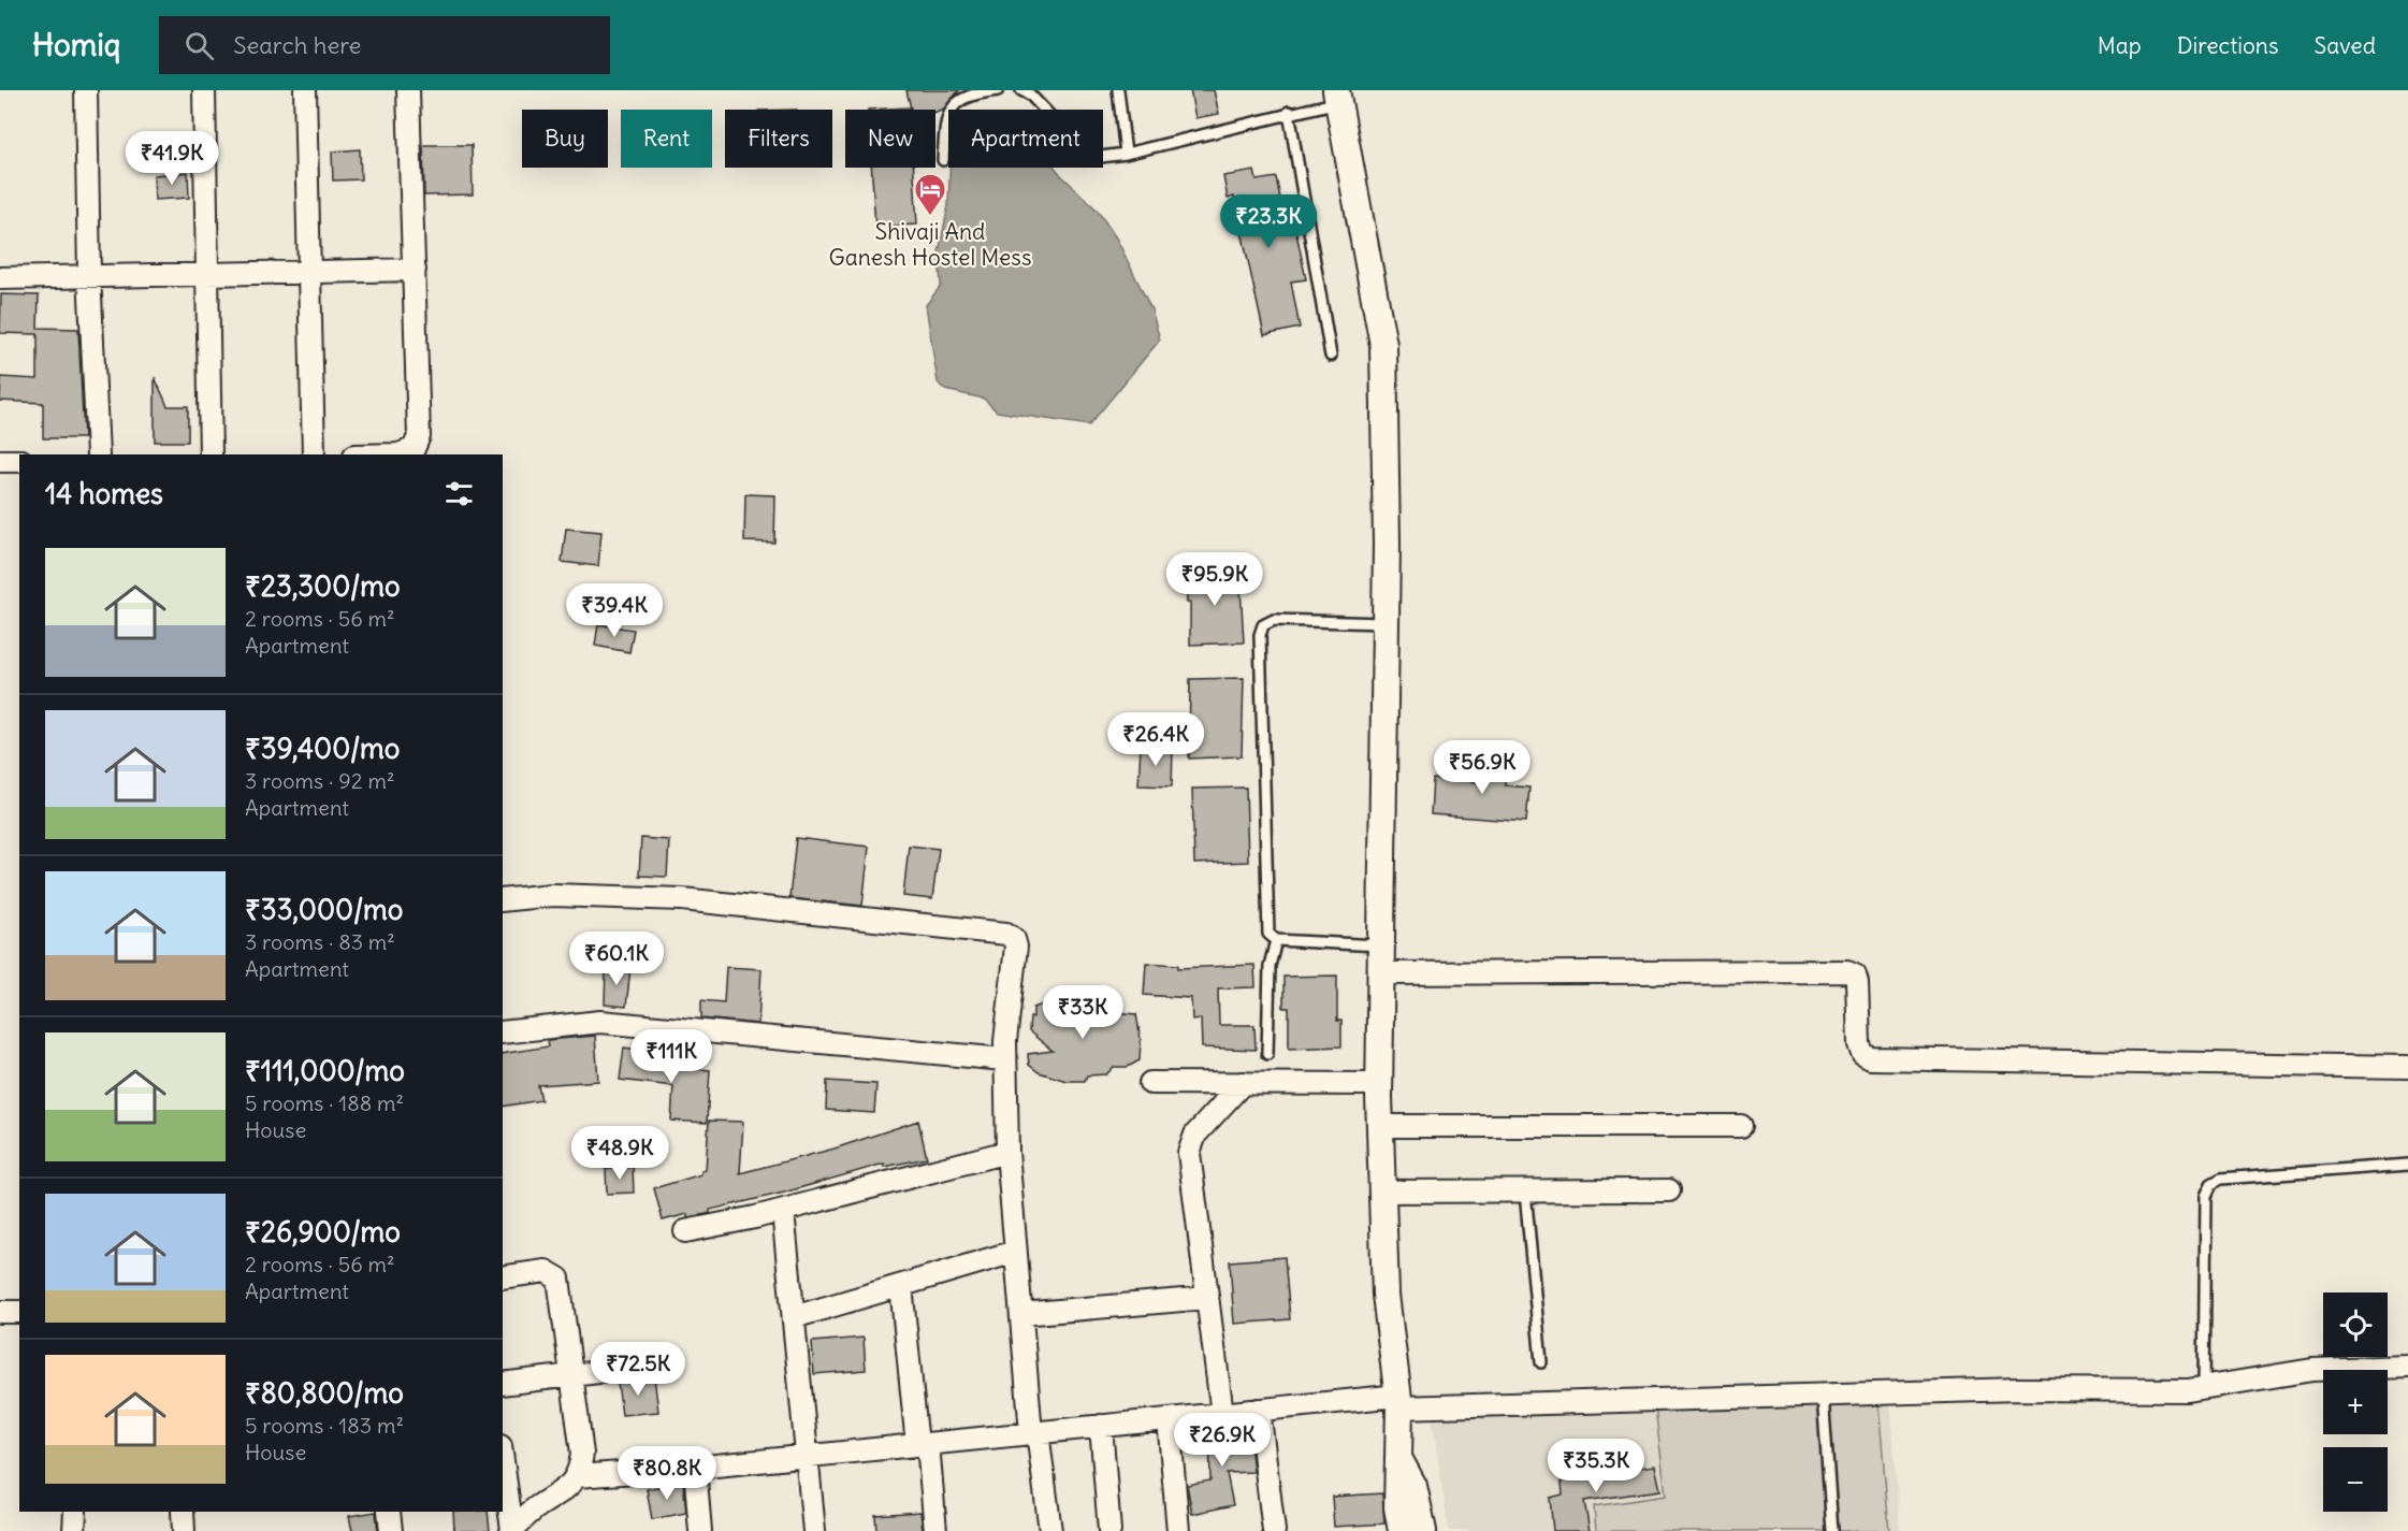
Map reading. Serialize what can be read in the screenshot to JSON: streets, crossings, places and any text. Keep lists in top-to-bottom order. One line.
{"places":{"hotel":["Shivaji And Ganesh Hostel Mess"]},"page":{"header":"Homiq","search":"Search here","nav":["Map","Directions","Saved"],"chip":["Buy","Rent","Filters","New","Apartment"],"price":["₹41.9K","₹23.3K","₹95.9K","₹39.4K","₹26.4K","₹56.9K","₹60.1K","₹33K","₹111K","₹48.9K","₹72.5K","₹26.9K","₹35.3K","₹80.8K"],"heading":"14 homes","list":[{"name":"₹23,300/mo","note":"2 rooms · 56 m² · Apartment"},{"name":"₹39,400/mo","note":"3 rooms · 92 m² · Apartment"},{"name":"₹33,000/mo","note":"3 rooms · 83 m² · Apartment"},{"name":"₹111,000/mo","note":"5 rooms · 188 m² · House"},{"name":"₹26,900/mo","note":"2 rooms · 56 m² · Apartment"},{"name":"₹80,800/mo","note":"5 rooms · 183 m² · House"}],"map_buttons":["+","−"]}}
